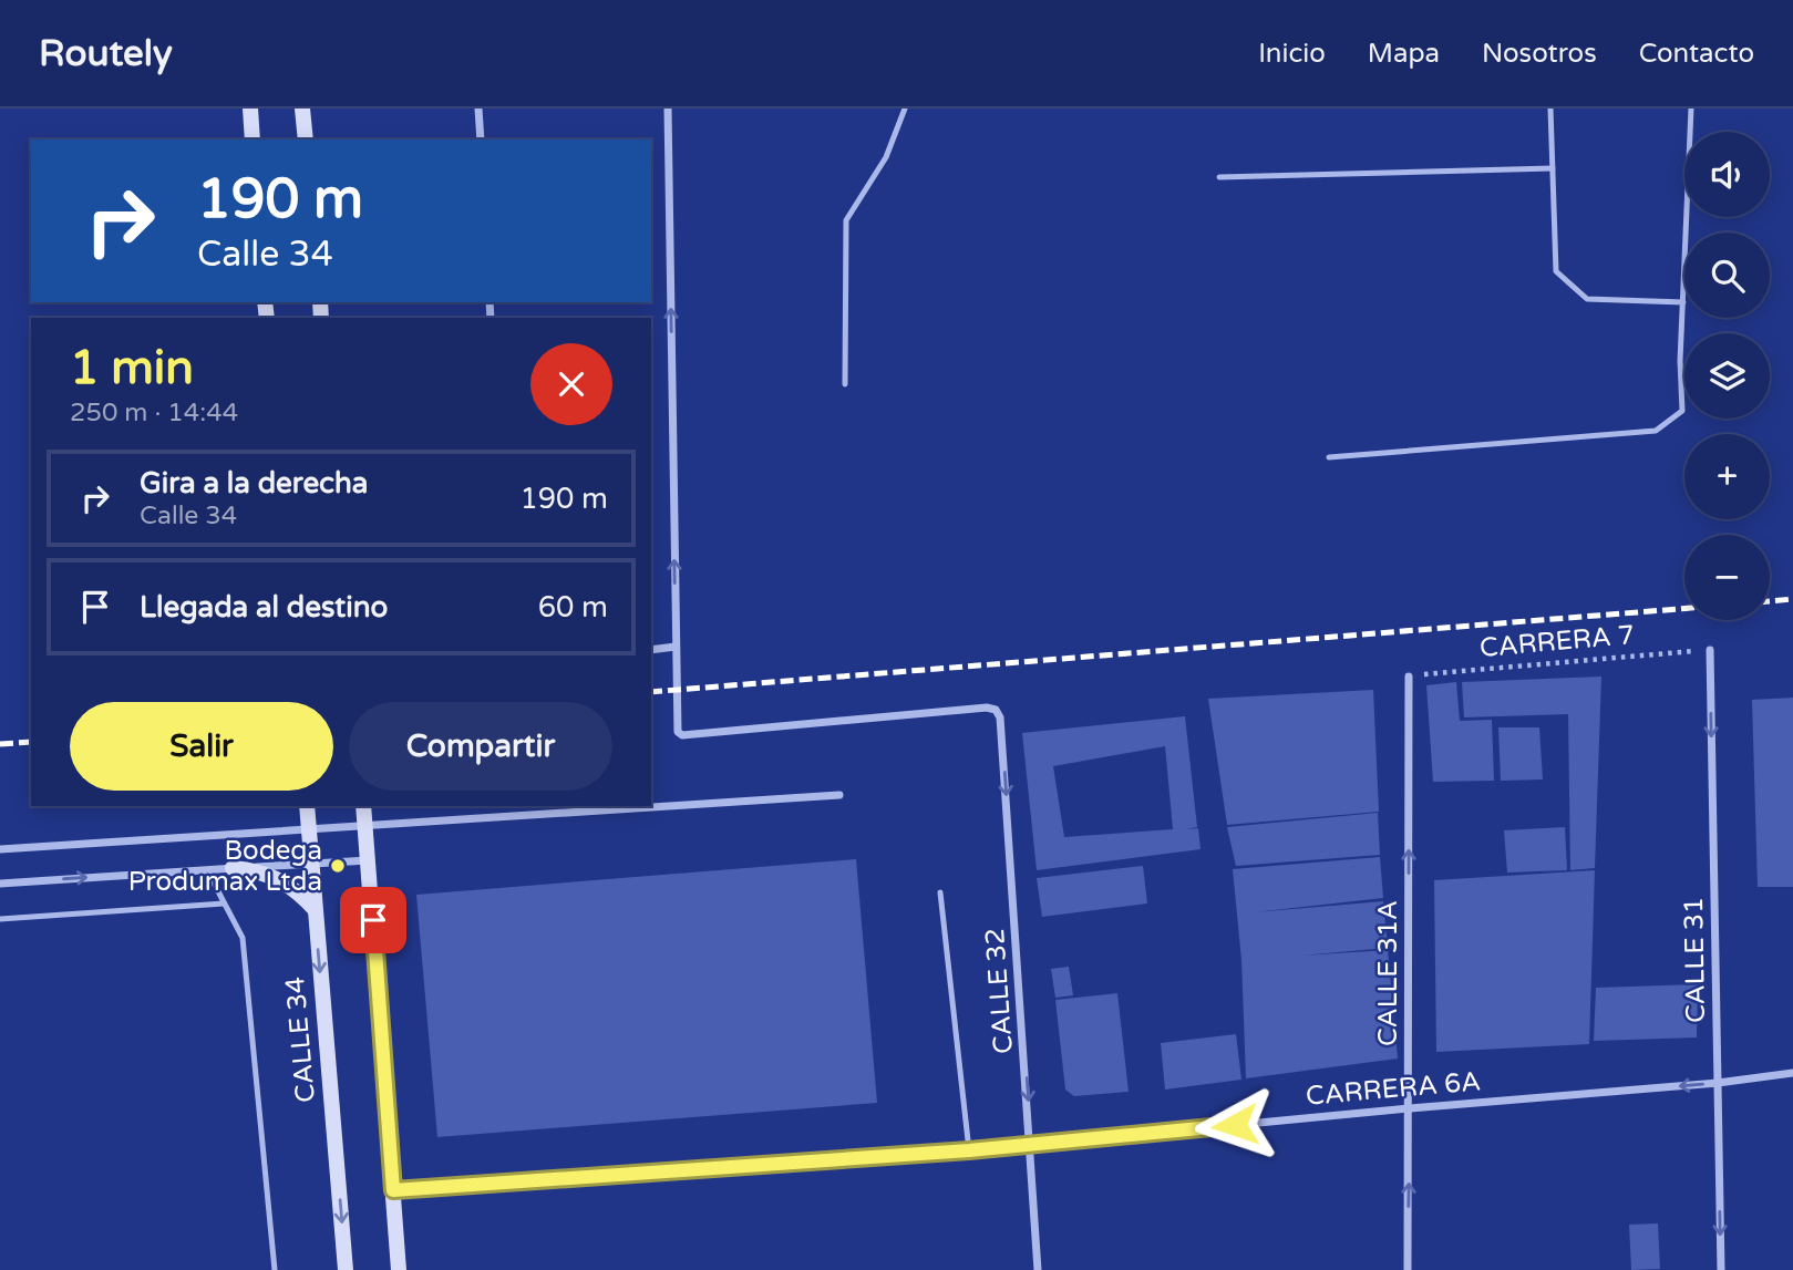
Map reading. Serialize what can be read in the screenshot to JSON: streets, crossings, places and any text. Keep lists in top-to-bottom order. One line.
{"streets":{"main road":["CALLE 34"],"street":["CALLE 31","CALLE 31A","CALLE 32","CARRERA 6A"],"path":["CARRERA 7"]},"crossings":[["CARRERA 7","CALLE 31"],["CARRERA 7","CALLE 31A"],["CALLE 31","CARRERA 6A"],["CALLE 31A","CARRERA 6A"],["CALLE 32","CARRERA 6A"]],"one_way":["CALLE 31","CALLE 31A"],"places":["Bodega Produmax Ltda"],"page":{"header":"Routely","nav":["Inicio","Mapa","Nosotros","Contacto"],"map_buttons":["+","−"],"turn":["190 m","Calle 34"],"heading":["1 min","250 m · 14:44"],"list":[{"name":"Gira a la derecha","note":"Calle 34","value":"190 m"},{"name":"Llegada al destino","value":"60 m"}],"buttons":["Salir","Compartir"]}}
